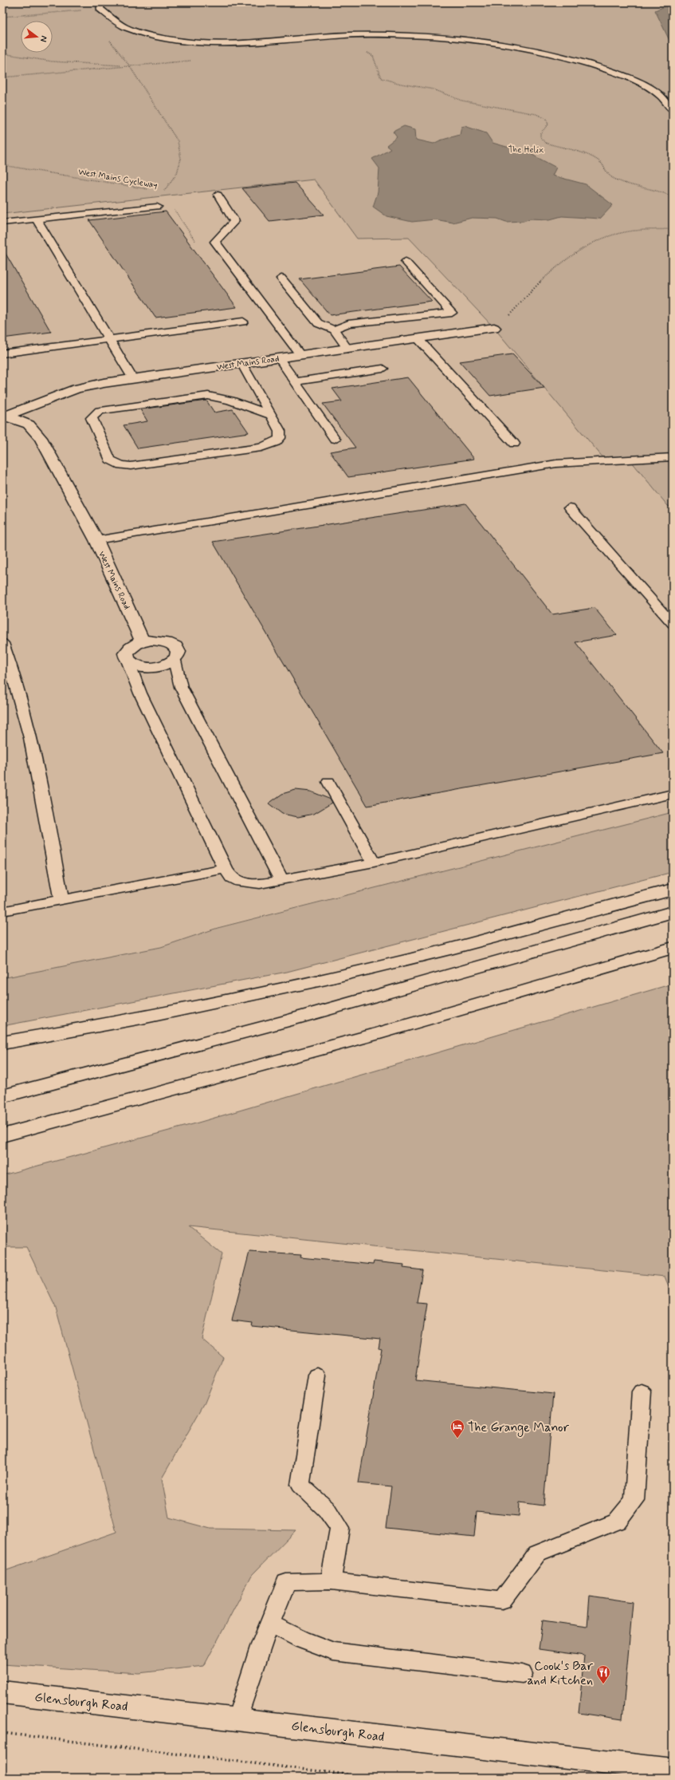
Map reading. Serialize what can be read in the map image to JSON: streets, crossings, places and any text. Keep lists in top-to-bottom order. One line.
{"streets":{"main road":["West Mains Road","Glensburgh Road"],"path":["West Mains Cycleway"]},"parks":["The Helix"],"places":{"hotel":["The Grange Manor"],"restaurant":["Cook's Bar and Kitchen"]},"north":"right"}
